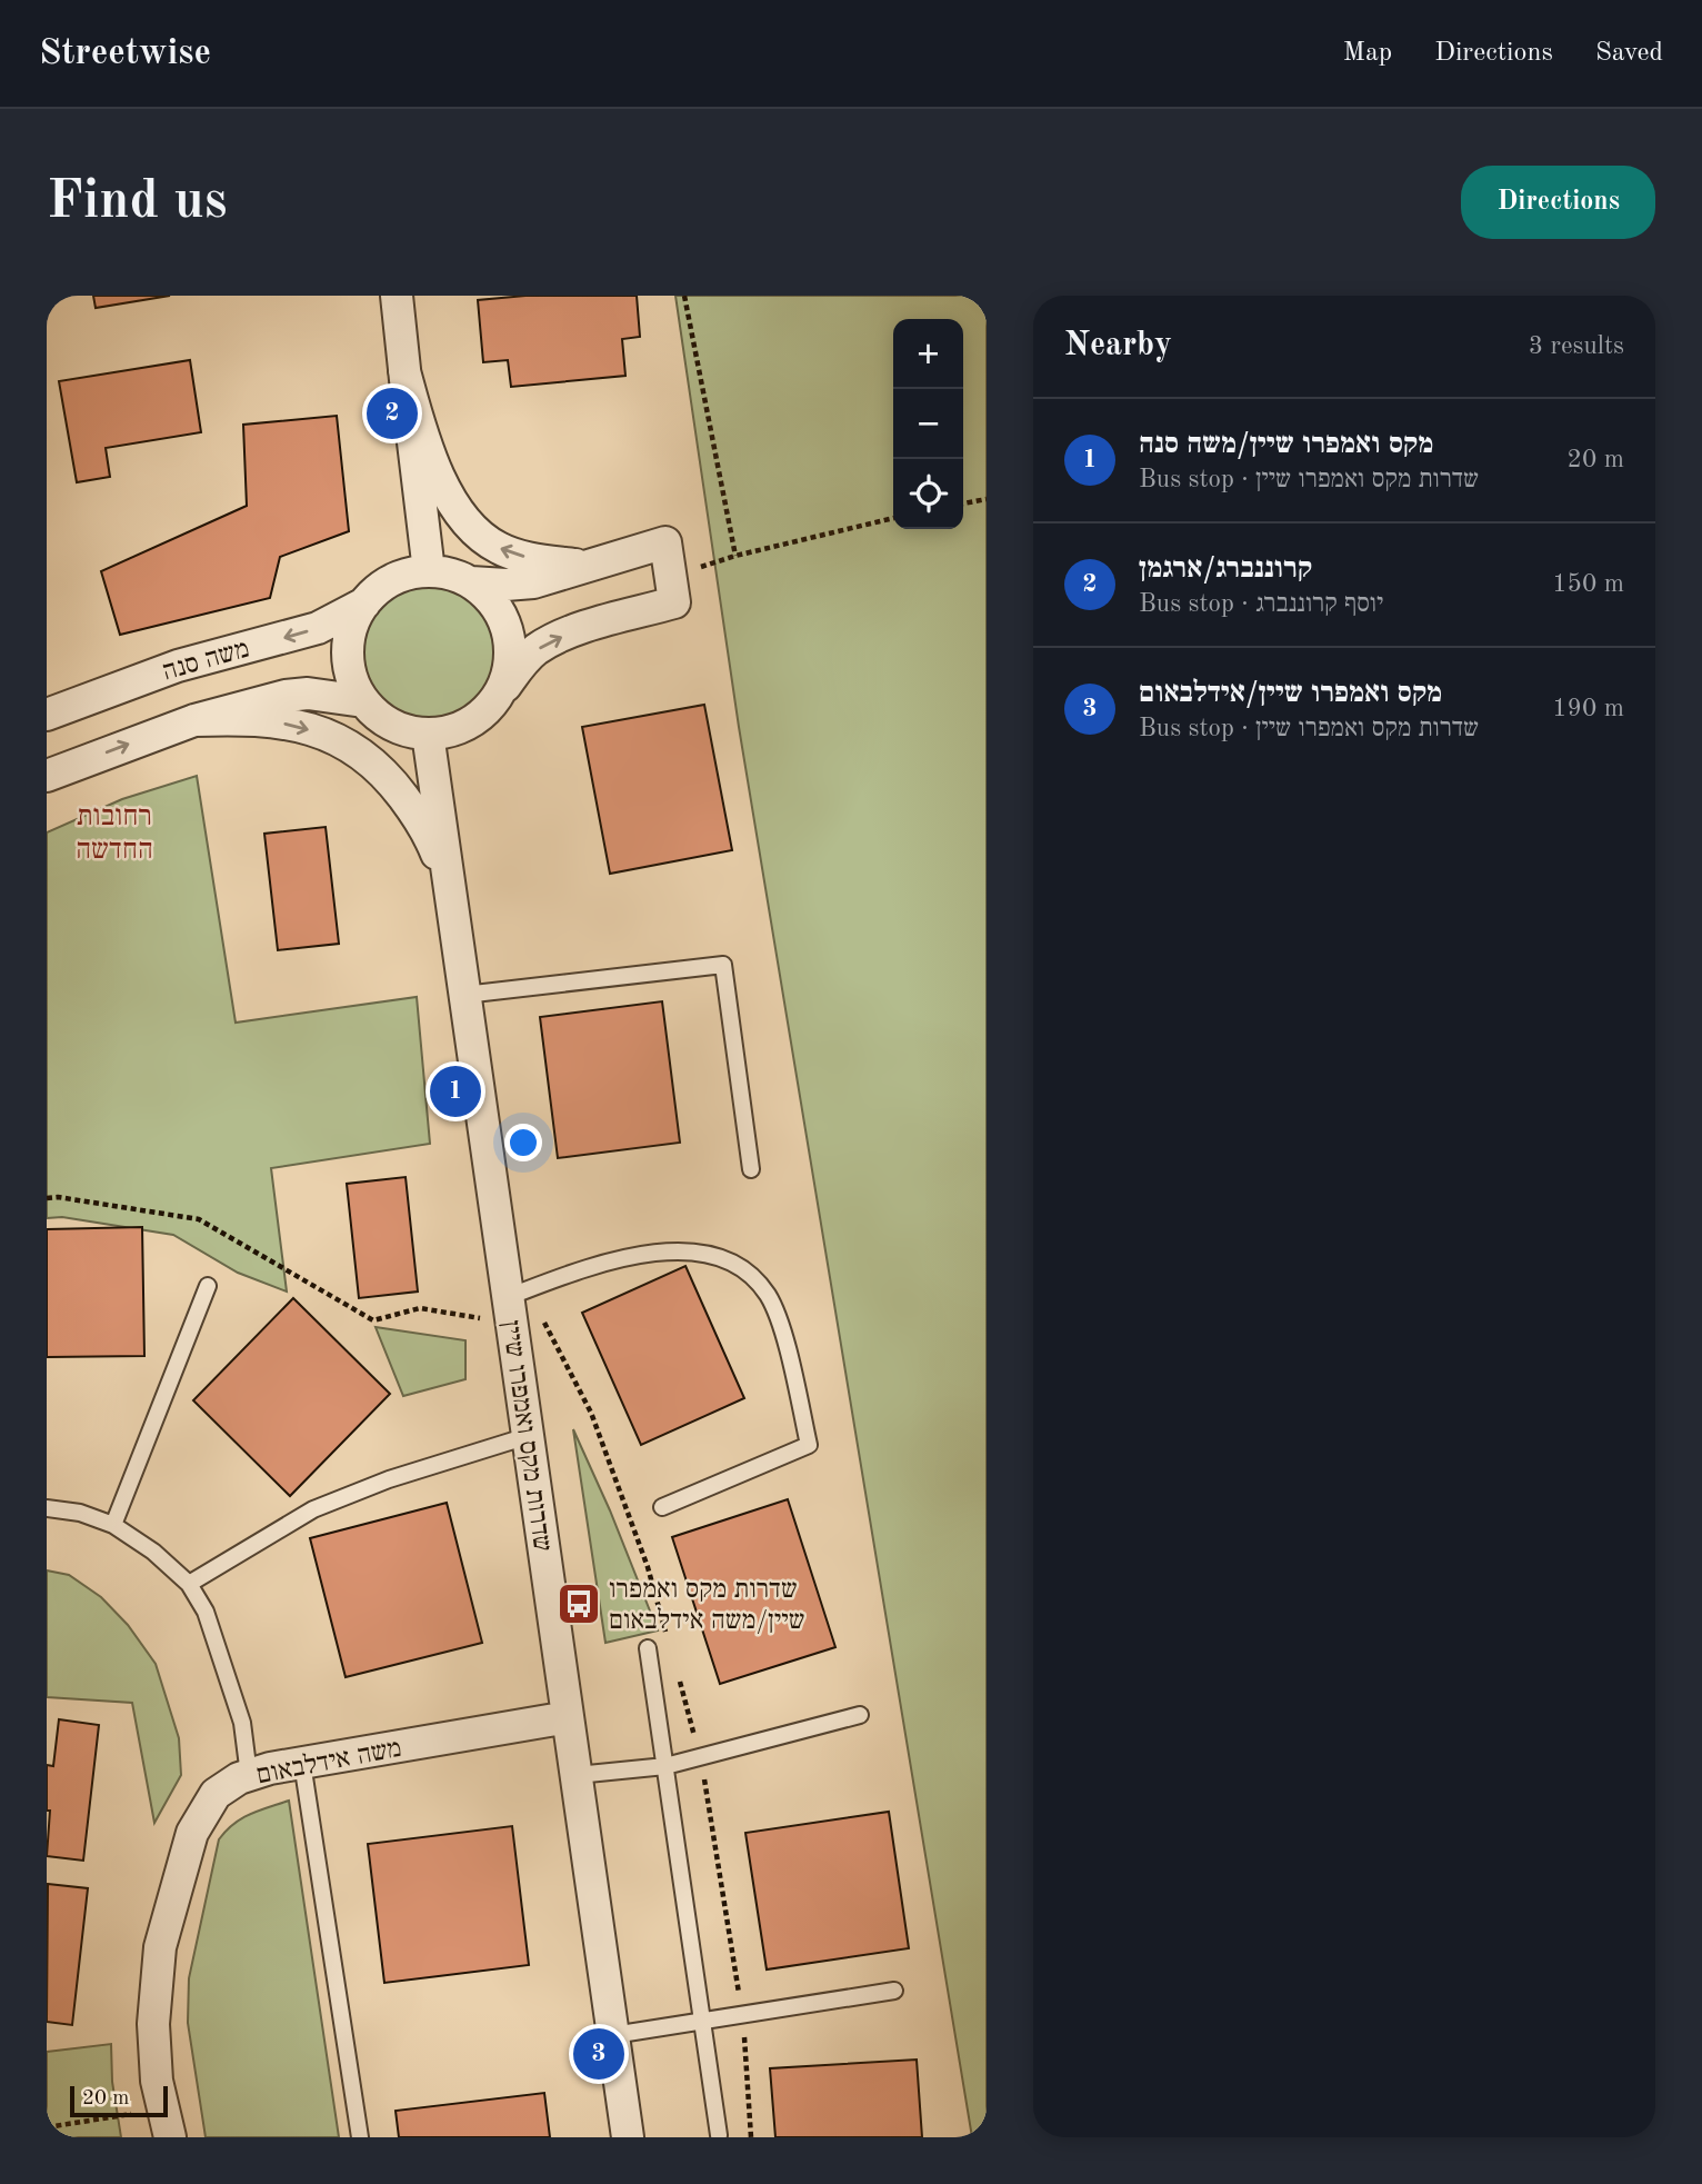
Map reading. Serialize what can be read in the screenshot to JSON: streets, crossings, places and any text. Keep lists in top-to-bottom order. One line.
{"streets":{"street":["משה סנה","שדרות מקס ואמפרו שיין","משה אידלבאום"]},"crossings":[["משה סנה","שדרות מקס ואמפרו שיין"],["שדרות מקס ואמפרו שיין","משה אידלבאום"]],"districts":["רחובות החדשה"],"places":{"bus stop":["שדרות מקס ואמפרו שיין/משה אידלבאום"]},"scale_bar":"20 m","page":{"header":"Streetwise","nav":["Map","Directions","Saved"],"buttons":"Directions","title":"Find us","heading":["Nearby","3 results"],"map_buttons":["+","−"],"pins":["2","1","3"],"list":[{"mark":"1","name":"מקס ואמפרו שיין/משה סנה","note":"Bus stop · שדרות מקס ואמפרו שיין","value":"20 m"},{"mark":"2","name":"קרוננברג/ארגמן","note":"Bus stop · יוסף קרוננברג","value":"150 m"},{"mark":"3","name":"מקס ואמפרו שיין/אידלבאום","note":"Bus stop · שדרות מקס ואמפרו שיין","value":"190 m"}],"scale":"20 m"}}
